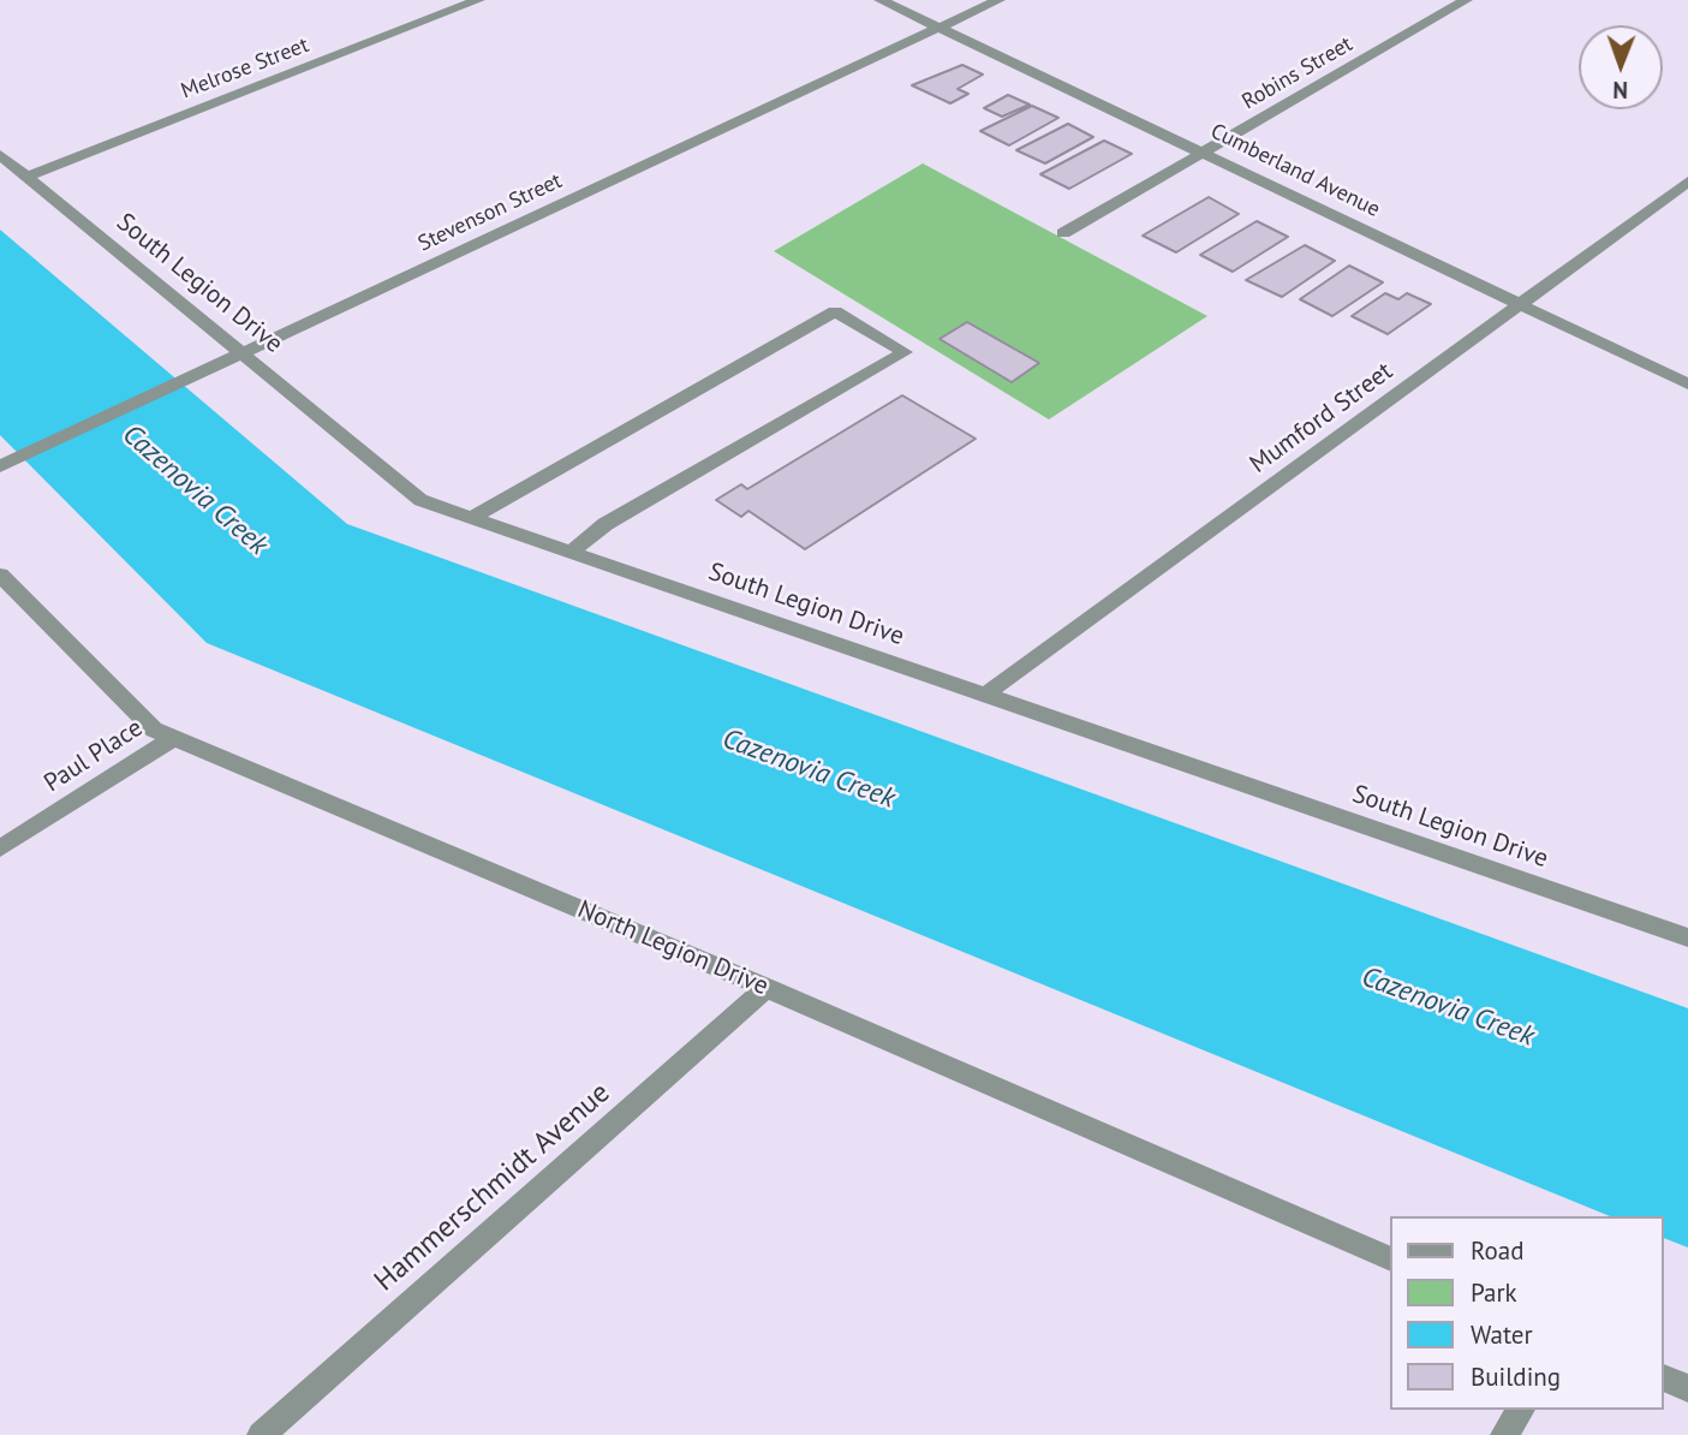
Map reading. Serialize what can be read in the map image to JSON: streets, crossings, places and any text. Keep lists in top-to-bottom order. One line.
{"streets":{"street":["Melrose Street","Robins Street","Cumberland Avenue","Stevenson Street","South Legion Drive","Mumford Street","Paul Place","North Legion Drive","Hammerschmidt Avenue"]},"crossings":[["Melrose Street","South Legion Drive"],["Robins Street","Cumberland Avenue"],["Cumberland Avenue","Stevenson Street"],["Cumberland Avenue","Mumford Street"],["Stevenson Street","South Legion Drive"],["South Legion Drive","Mumford Street"],["Paul Place","North Legion Drive"],["North Legion Drive","Hammerschmidt Avenue"]],"water":["Cazenovia Creek"],"legend":["Road","Park","Water","Building"],"north":"bottom"}
